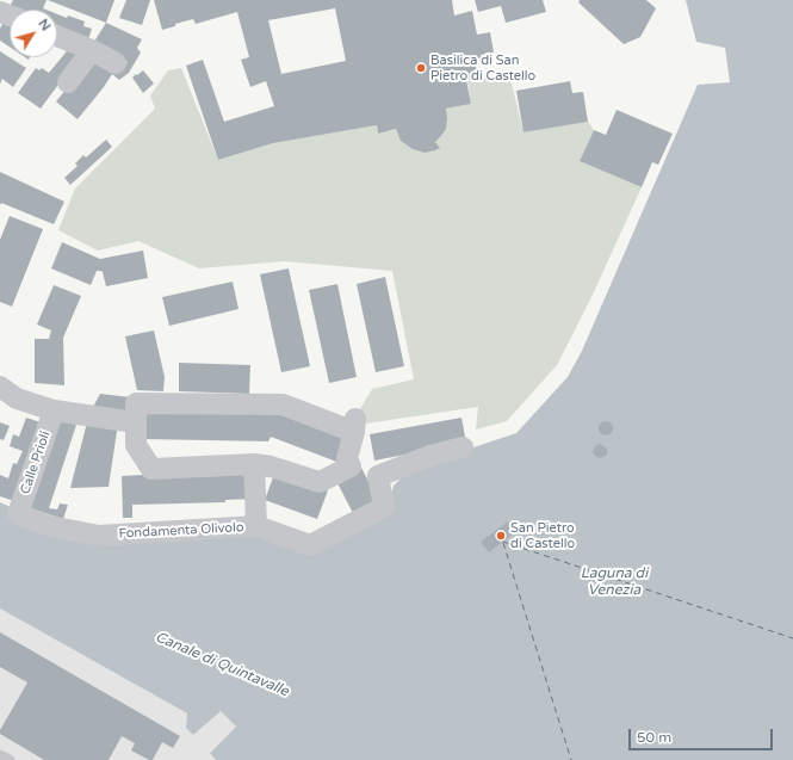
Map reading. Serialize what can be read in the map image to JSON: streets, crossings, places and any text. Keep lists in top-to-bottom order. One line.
{"streets":{"street":["Calle Prioli","Fondamenta Olivolo"]},"crossings":[["Calle Prioli","Fondamenta Olivolo"]],"water":["Laguna di Venezia","Canale di Quintavalle"],"places":["Basilica di San Pietro di Castello","San Pietro di Castello"],"scale_bar":"50 m","north":"top right"}
